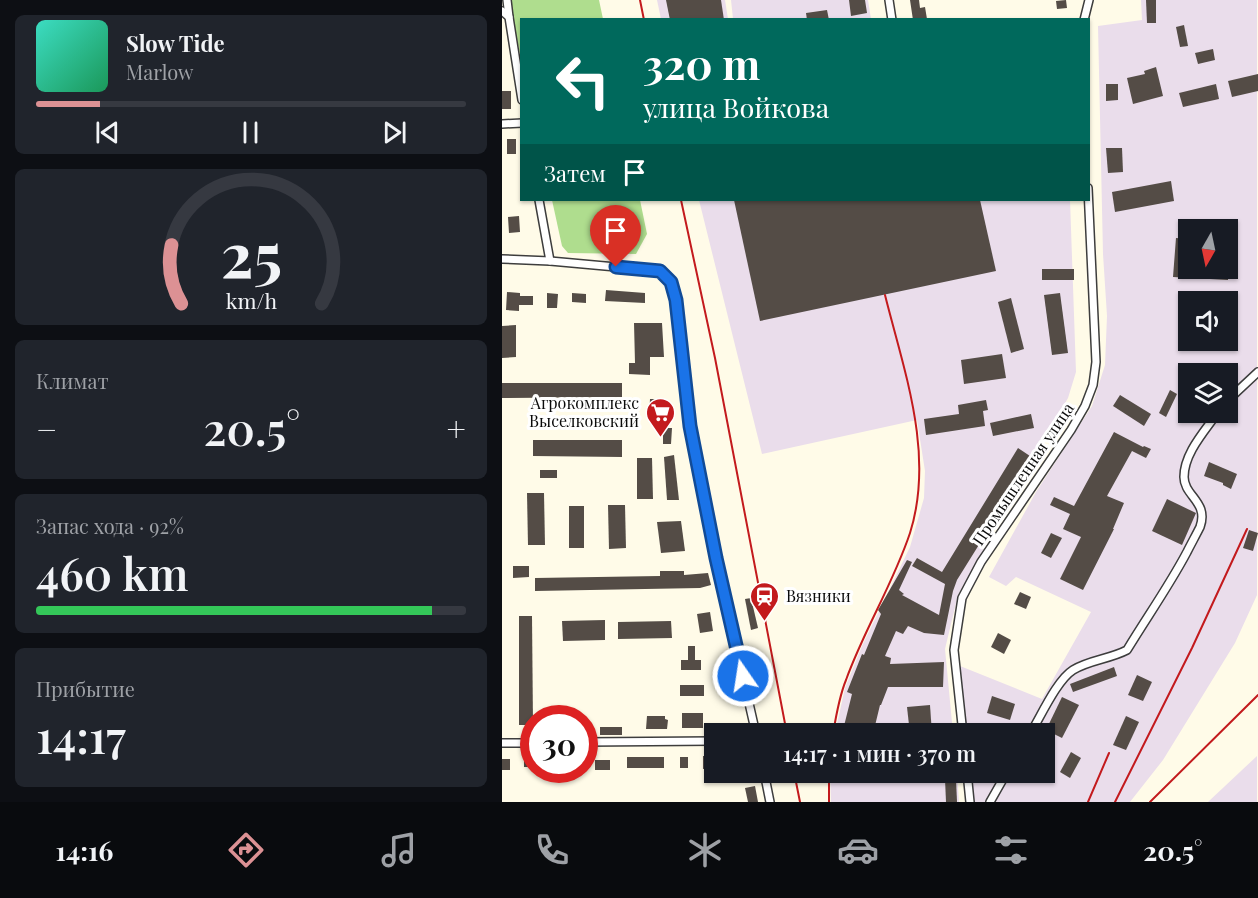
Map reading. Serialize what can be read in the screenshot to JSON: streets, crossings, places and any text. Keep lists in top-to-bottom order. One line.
{"streets":{"street":["Промышленная улица"]},"places":{"supermarket":["Агрокомплекс Выселковский"],"station":["Вязники"]},"north":"bottom","page":{"turn":["320 m","улица Войкова"],"song":["Slow Tide","Marlow"],"then":"Затем","tile":["Климат",["Запас хода · 92%","460 km"],["Прибытие","14:17"]],"heat":["−","20.5°","+"],"limit":"30","trip":"14:17 · 1 мин · 370 m","tabs":["14:16","20.5°"],"gauge":["25","km/h"]}}
